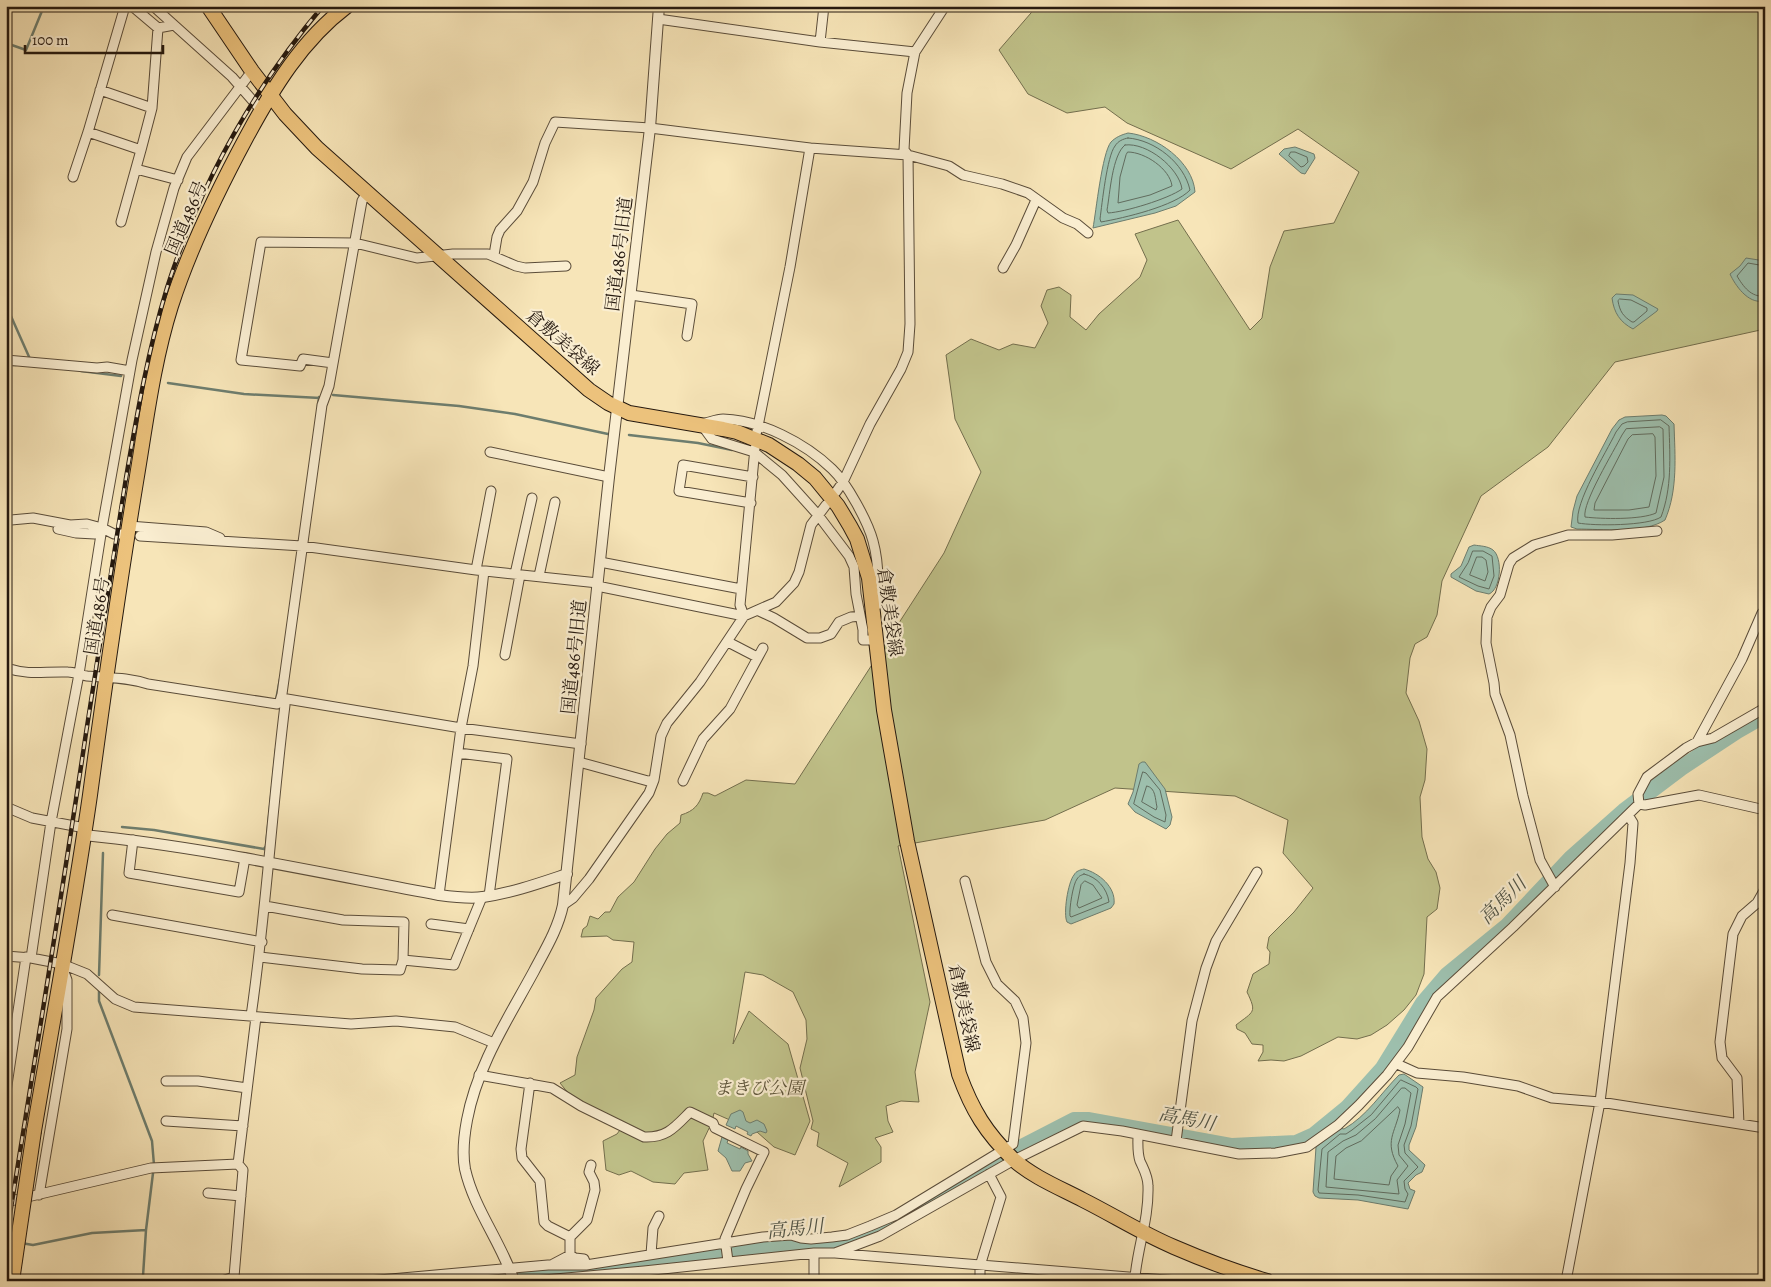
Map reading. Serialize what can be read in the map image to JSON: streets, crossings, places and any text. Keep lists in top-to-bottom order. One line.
{"streets":{"main road":["国道486号","倉敷美袋線"],"street":["国道486号旧道"]},"crossings":[["国道486号","倉敷美袋線"],["国道486号旧道","倉敷美袋線"]],"water":["高馬川"],"parks":["まきび公園"],"scale_bar":"100 m"}
